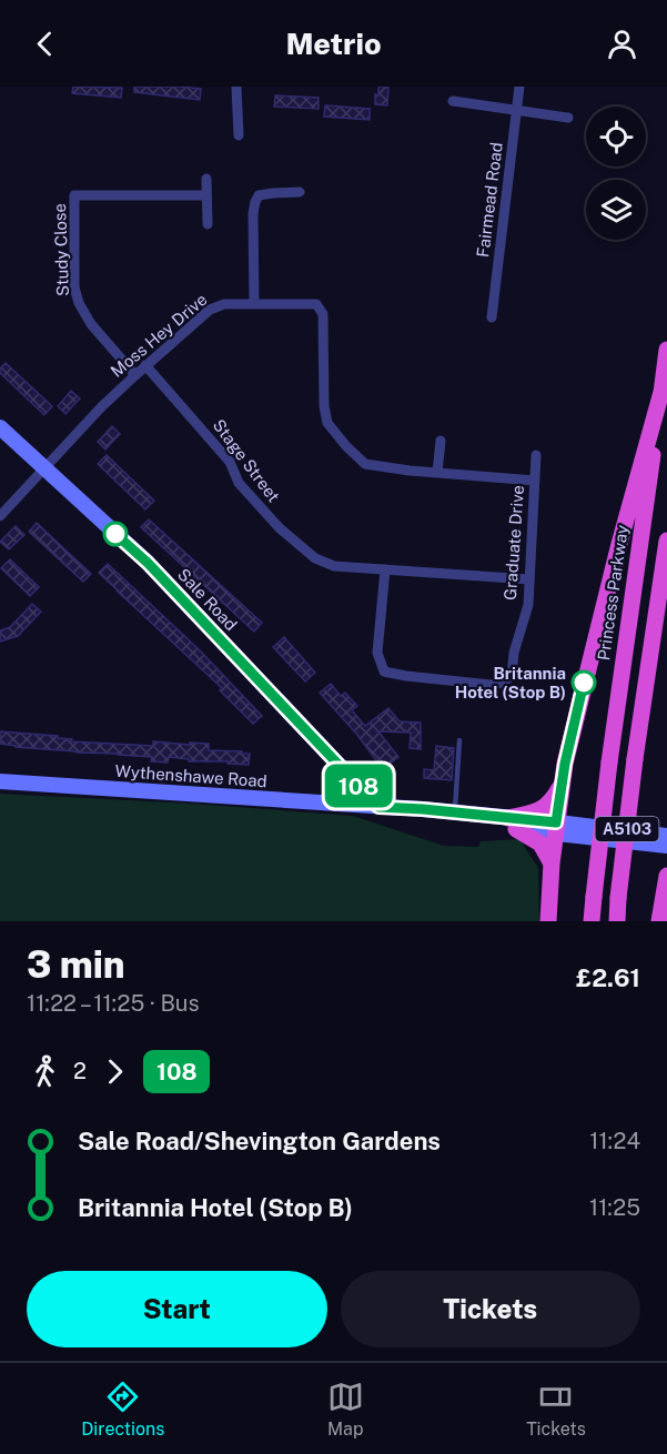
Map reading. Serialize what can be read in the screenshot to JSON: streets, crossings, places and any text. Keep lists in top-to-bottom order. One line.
{"streets":{"highway":["Princess Parkway","A5103"],"main road":["Sale Road","Wythenshawe Road"],"street":["Fairmead Road","Study Close","Moss Hey Drive","Stage Street","Graduate Drive"]},"crossings":[["Study Close","Moss Hey Drive"],["Moss Hey Drive","Stage Street"],["Moss Hey Drive","Graduate Drive"],["Moss Hey Drive","Sale Road"],["Stage Street","Graduate Drive"],["Sale Road","Wythenshawe Road"]],"places":["Britannia Hotel (Stop B)"],"lines":["bus line 108"],"page":{"header":"Metrio","on_map":"108","heading":["3 min","11:22 – 11:25 · Bus","£2.61"],"legs":["2","108"],"list":[{"name":"Sale Road/Shevington Gardens","value":"11:24"},{"name":"Britannia Hotel (Stop B)","value":"11:25"}],"buttons":["Start","Tickets"],"tabs":["Directions","Map","Tickets"]}}
